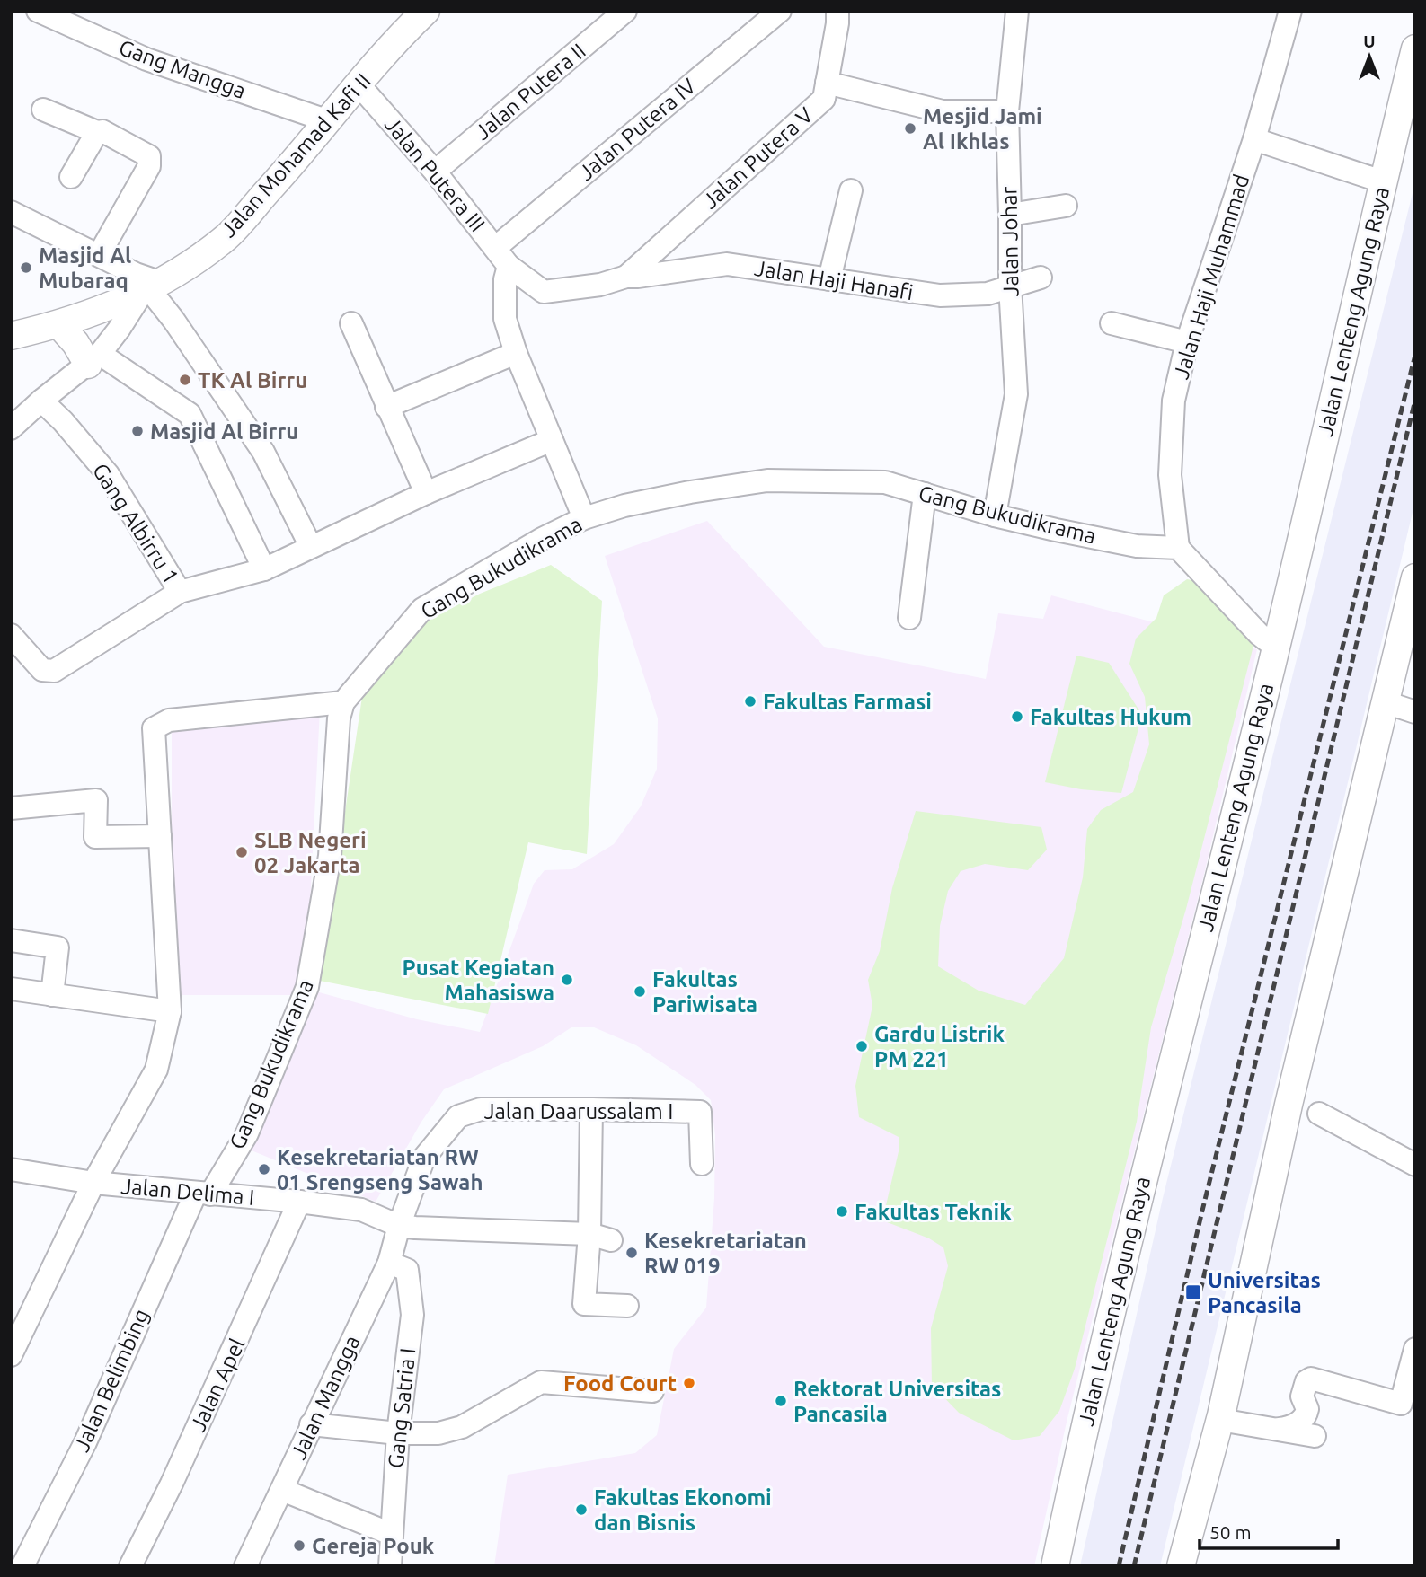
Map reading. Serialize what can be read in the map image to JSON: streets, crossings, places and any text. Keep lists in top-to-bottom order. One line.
{"streets":{"main road":["Jalan Mohamad Kafi II","Jalan Lenteng Agung Raya"],"street":["Gang Mangga","Jalan Putera II","Jalan Putera IV","Jalan Putera V","Jalan Putera III","Jalan Johar","Jalan Haji Muhammad","Jalan Haji Hanafi","Gang Bukudikrama","Gang Albirru 1","Jalan Daarussalam I","Jalan Delima I","Jalan Belimbing","Jalan Apel","Jalan Mangga","Gang Satria I"]},"crossings":[["Gang Mangga","Jalan Mohamad Kafi II"],["Jalan Putera II","Jalan Putera III"],["Jalan Putera IV","Jalan Putera III"],["Jalan Mohamad Kafi II","Jalan Putera III"],["Jalan Putera V","Jalan Putera III"],["Jalan Putera V","Jalan Haji Hanafi"],["Jalan Putera III","Jalan Haji Hanafi"],["Jalan Johar","Jalan Haji Hanafi"],["Jalan Johar","Gang Bukudikrama"],["Jalan Haji Muhammad","Gang Bukudikrama"],["Gang Bukudikrama","Jalan Delima I"],["Gang Bukudikrama","Jalan Belimbing"],["Jalan Daarussalam I","Jalan Delima I"],["Jalan Daarussalam I","Jalan Mangga"],["Jalan Delima I","Jalan Belimbing"],["Jalan Delima I","Jalan Apel"],["Jalan Delima I","Jalan Mangga"],["Jalan Mangga","Gang Satria I"]],"places":{"other":["Mesjid Jami Al Ikhlas","Masjid Al Mubaraq","TK Al Birru","Masjid Al Birru","Fakultas Farmasi","Fakultas Hukum","SLB Negeri 02 Jakarta","Pusat Kegiatan Mahasiswa","Fakultas Pariwisata","Gardu Listrik PM 221","Kesekretariatan RW 01 Srengseng Sawah","Fakultas Teknik","Kesekretariatan RW 019","Food Court","Rektorat Universitas Pancasila","Fakultas Ekonomi dan Bisnis","Gereja Pouk"],"transit":["Universitas Pancasila"]},"scale_bar":"50 m","north":"top"}
